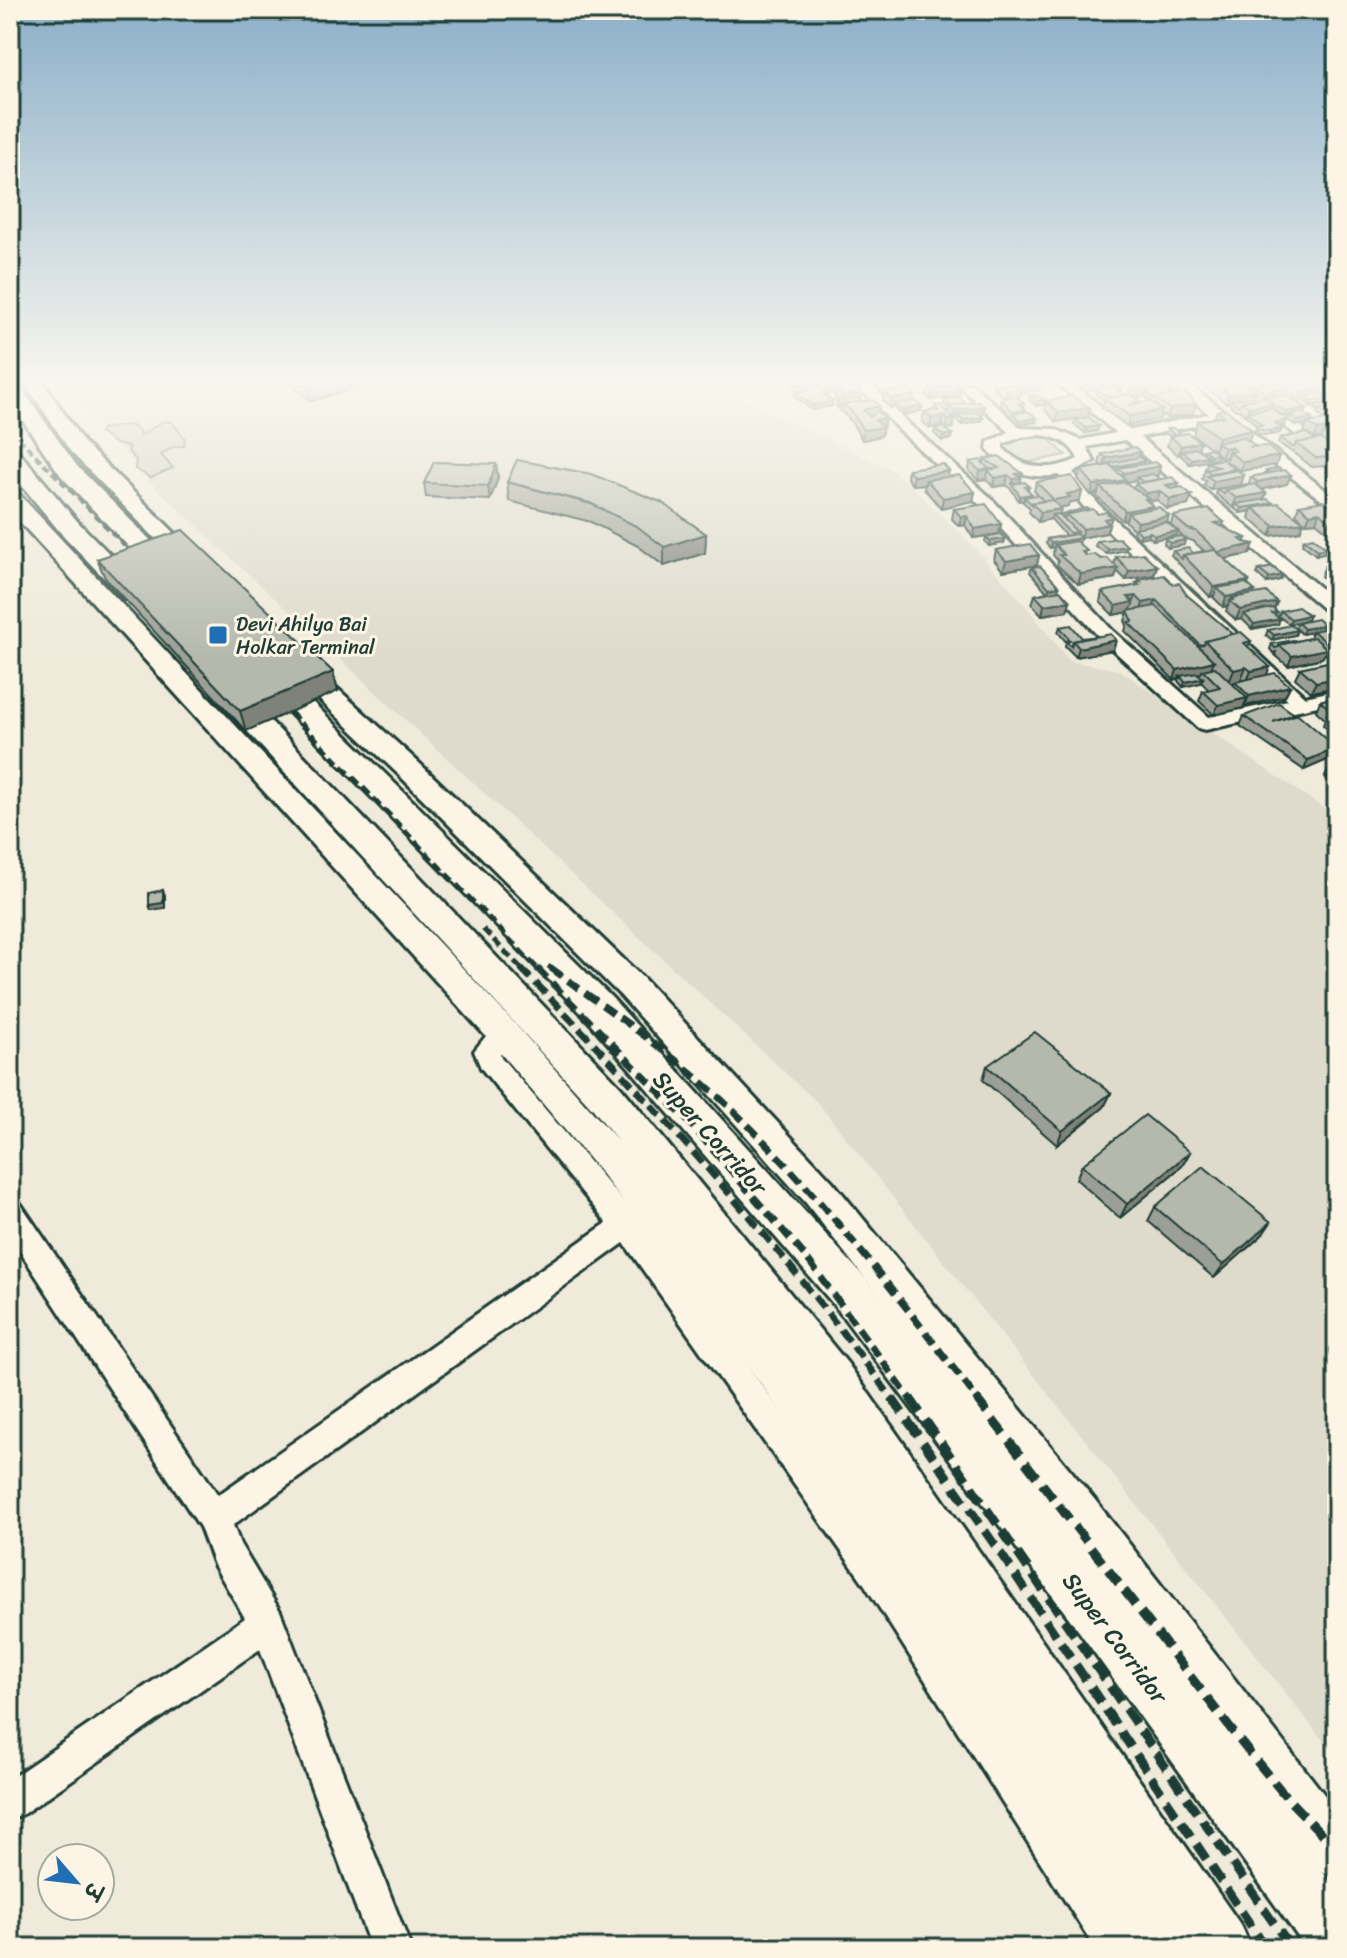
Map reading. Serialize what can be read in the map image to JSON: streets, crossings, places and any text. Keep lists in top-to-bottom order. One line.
{"streets":{"main road":["Super Corridor"]},"places":{"transit":["Devi Ahilya Bai Holkar Terminal"]},"north":"bottom right"}
